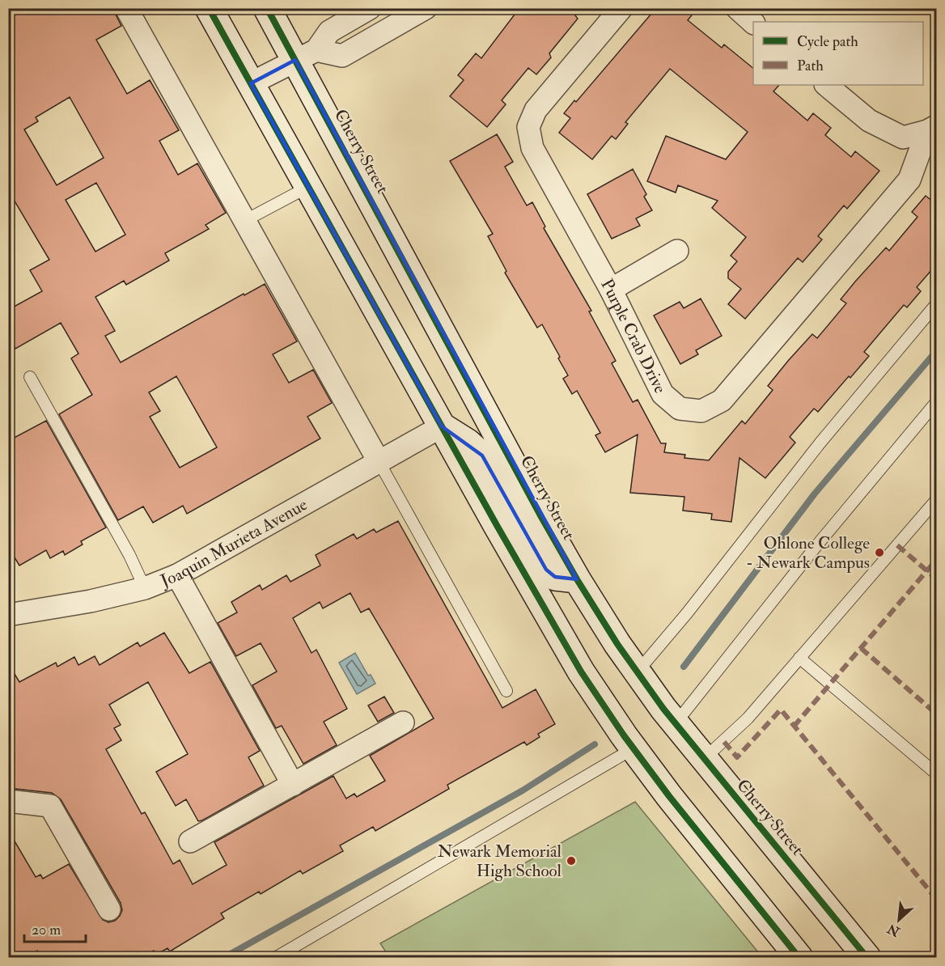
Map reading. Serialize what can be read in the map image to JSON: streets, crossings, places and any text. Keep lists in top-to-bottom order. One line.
{"streets":{"main road":["Cherry Street"],"street":["Purple Crab Drive","Joaquin Murieta Avenue"]},"places":["Ohlone College - Newark Campus","Newark Memorial High School"],"legend":["Cycle path","Path"],"scale_bar":"20 m","north":"bottom left"}
